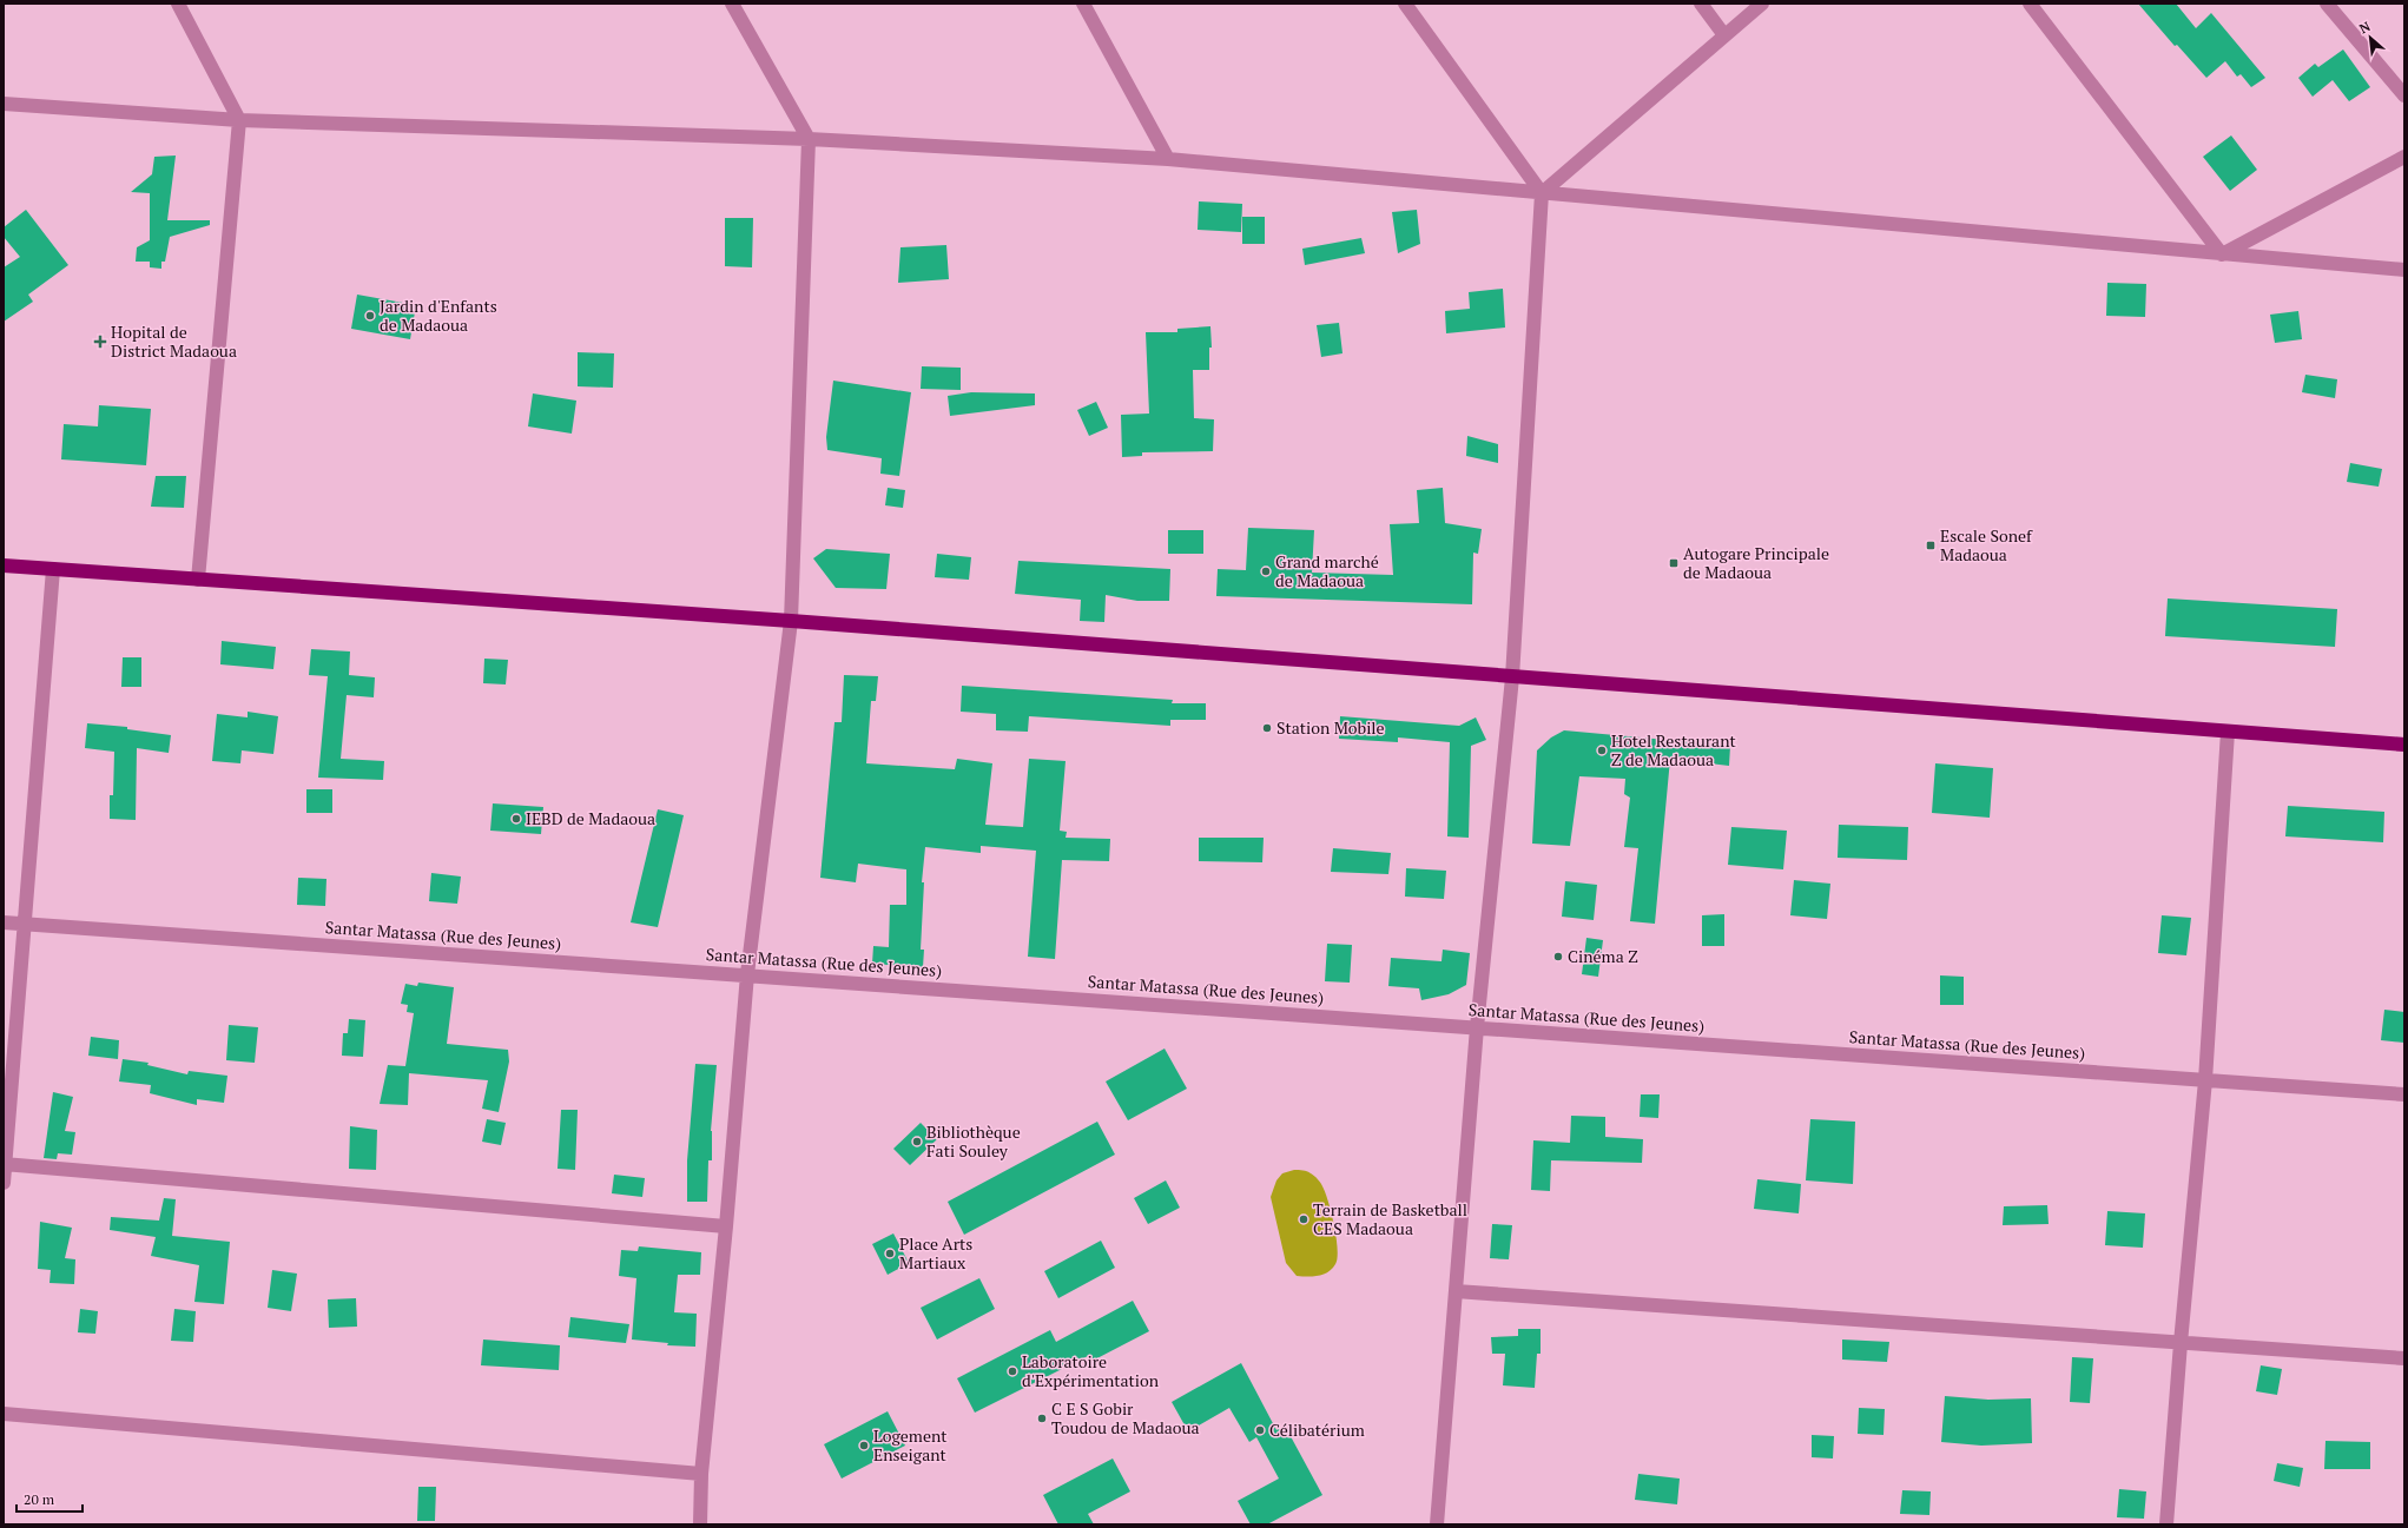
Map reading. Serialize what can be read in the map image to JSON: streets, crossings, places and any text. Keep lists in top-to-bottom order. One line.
{"streets":{"street":["Santar Matassa (Rue des Jeunes)"]},"places":{"other":["Jardin d'Enfants de Madaoua","Grand marché de Madaoua","Station Mobile","Hotel Restaurant Z de Madaoua","IEBD de Madaoua","Cinéma Z","Bibliothèque Fati Souley","Terrain de Basketball CES Madaoua","Place Arts Martiaux","Laboratoire d'Expérimentation","C E S Gobir Toudou de Madaoua","Célibatérium","Logement Enseigant"],"health":["Hopital de District Madaoua"],"transit":["Escale Sonef Madaoua","Autogare Principale de Madaoua"]},"scale_bar":"20 m","north":"top left"}
